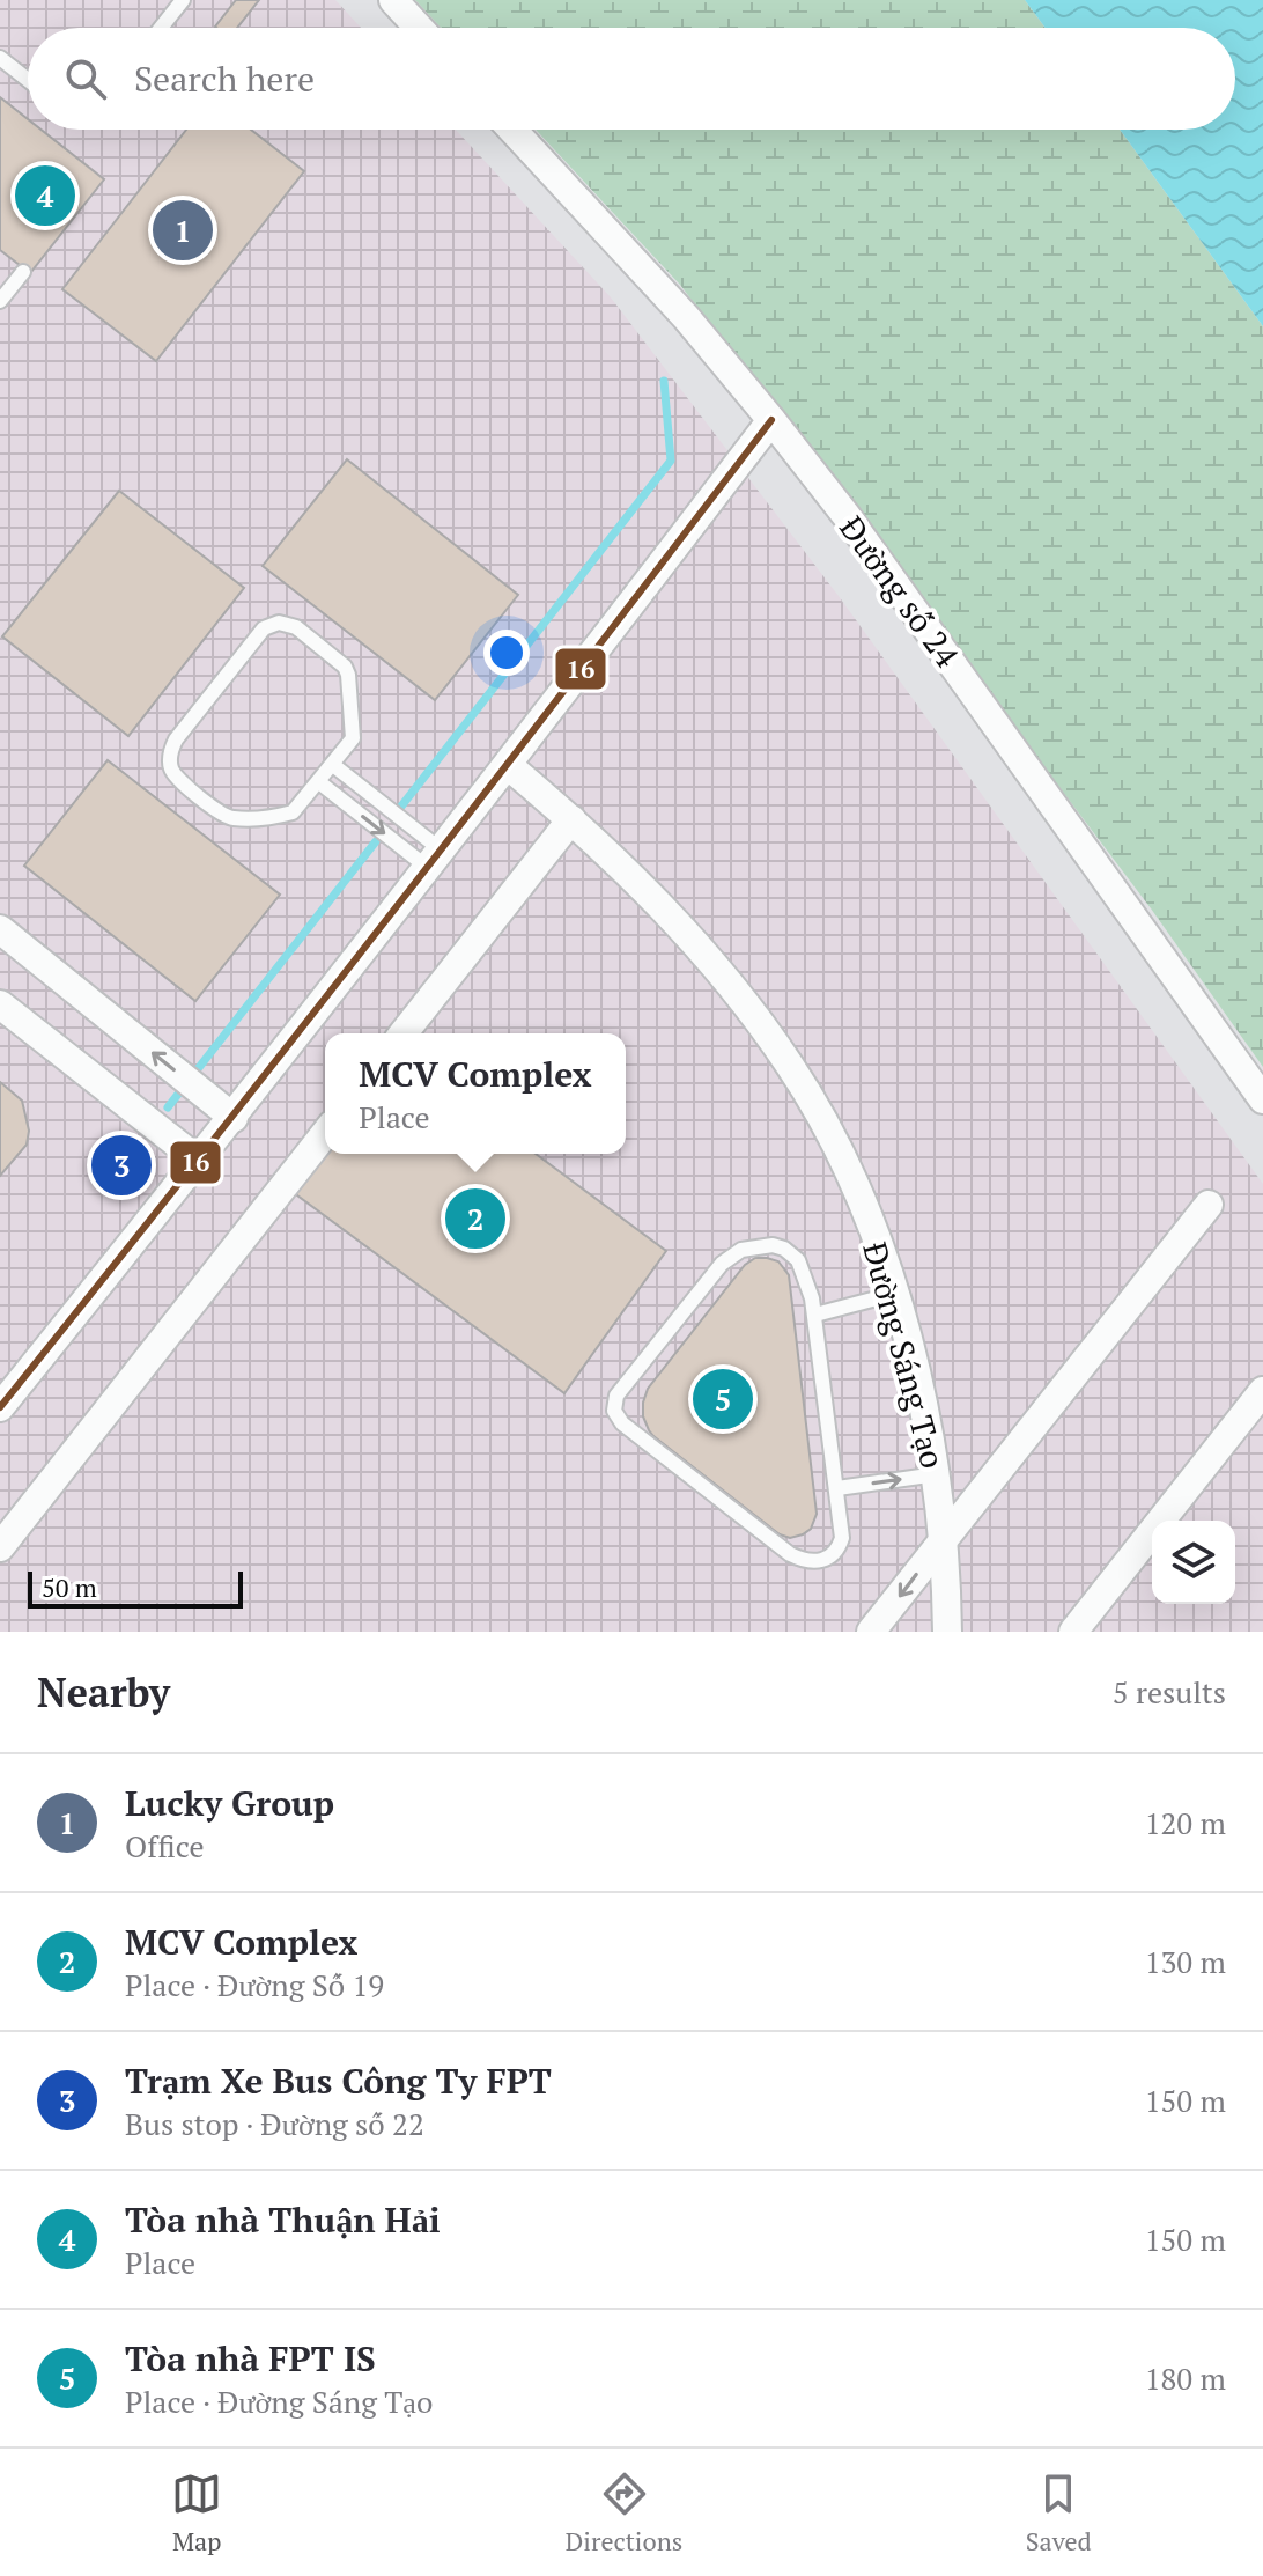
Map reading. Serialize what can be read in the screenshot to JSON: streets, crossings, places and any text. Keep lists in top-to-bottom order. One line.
{"streets":{"street":["Đường số 24","Đường Sáng Tạo"]},"lines":["transit line 16"],"scale_bar":"50 m","page":{"search":"Search here","pins":["4","1","3","2","5"],"popup":["MCV Complex","Place"],"scale":"50 m","heading":["Nearby","5 results"],"list":[{"mark":"1","name":"Lucky Group","note":"Office","value":"120 m"},{"mark":"2","name":"MCV Complex","note":"Place · Đường Số 19","value":"130 m"},{"mark":"3","name":"Trạm Xe Bus Công Ty FPT","note":"Bus stop · Đường số 22","value":"150 m"},{"mark":"4","name":"Tòa nhà Thuận Hải","note":"Place","value":"150 m"},{"mark":"5","name":"Tòa nhà FPT IS","note":"Place · Đường Sáng Tạo","value":"180 m"}],"nav":["Map","Directions","Saved"]}}
